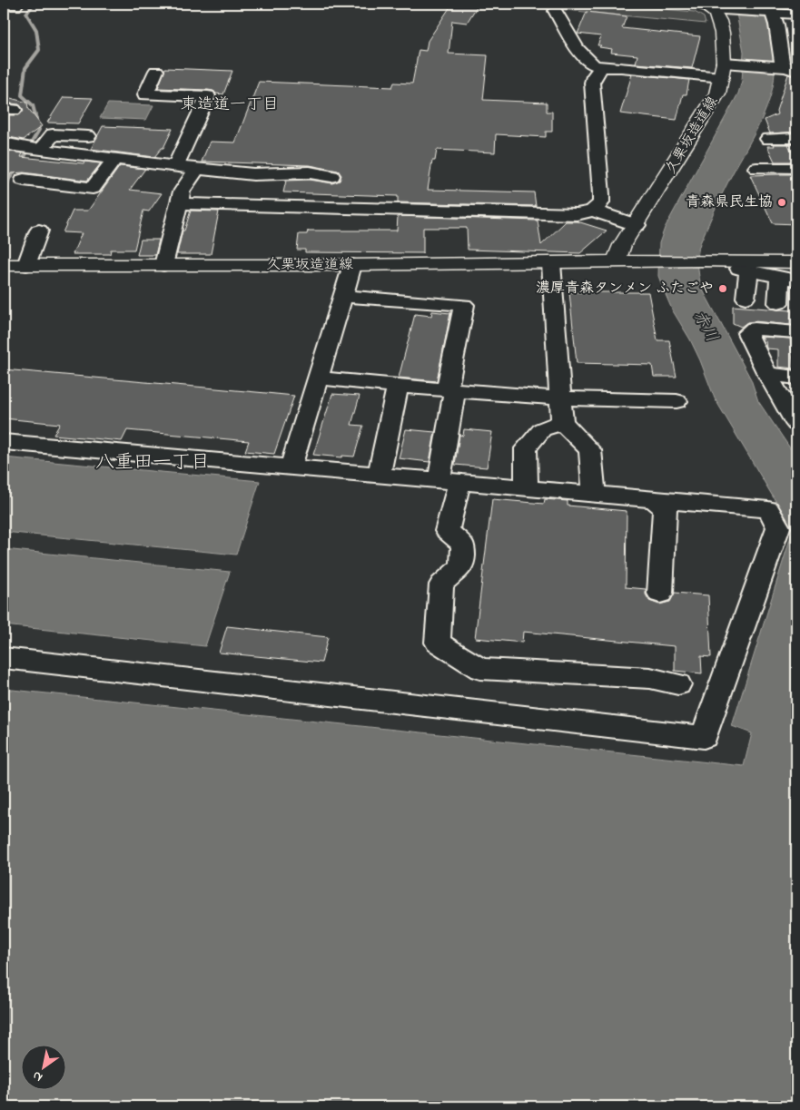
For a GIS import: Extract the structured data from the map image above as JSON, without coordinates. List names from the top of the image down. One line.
{"streets":{"main road":["久栗坂造道線"]},"districts":["東造道一丁目","八重田一丁目"],"water":["赤川"],"places":["青森県民生協","濃厚青森タンメン ふたごや"],"north":"bottom left"}
